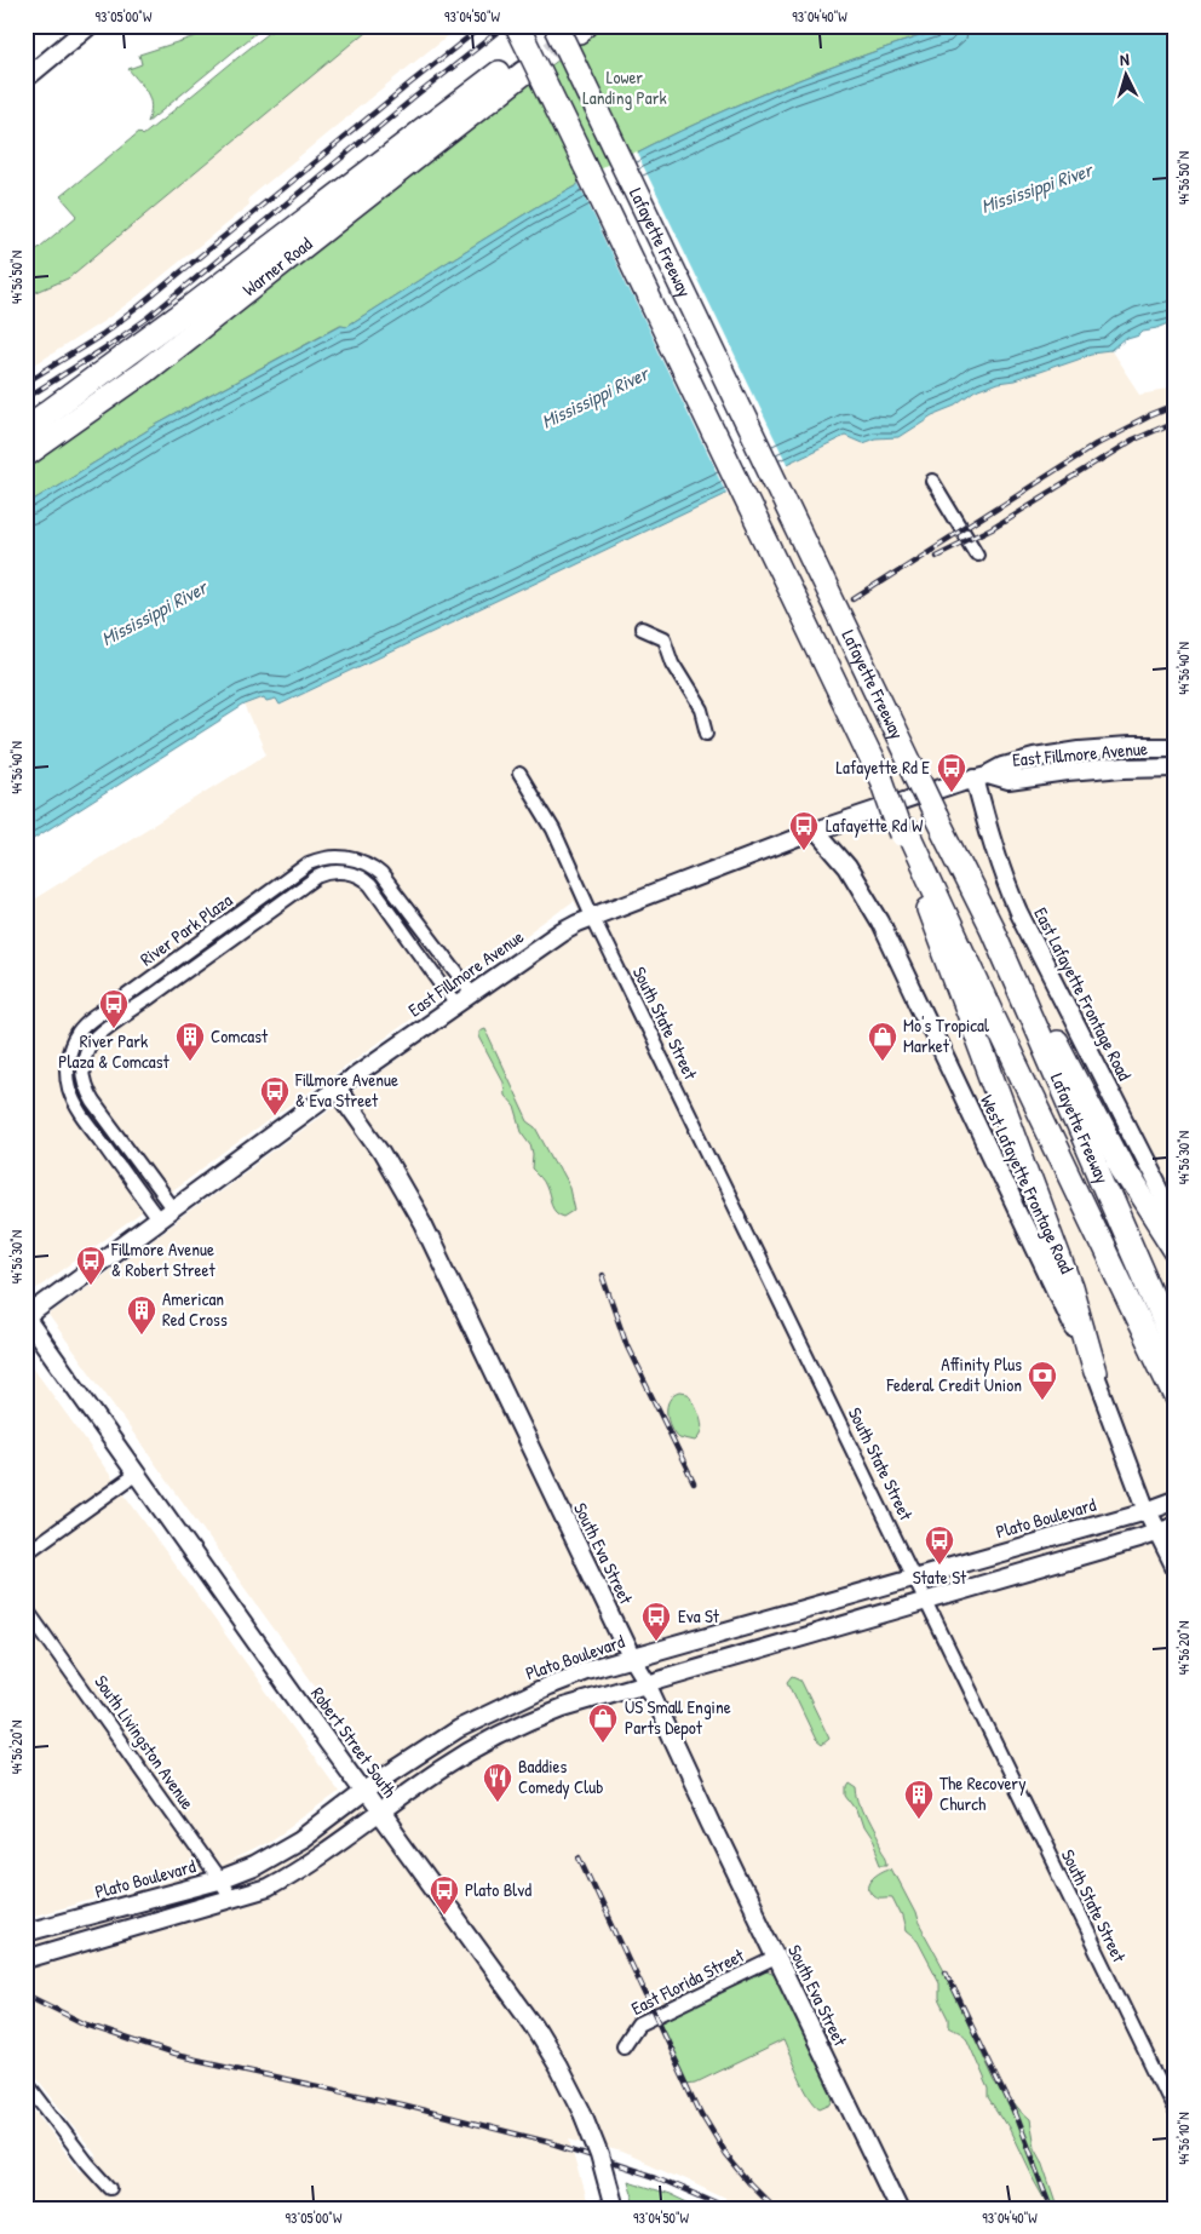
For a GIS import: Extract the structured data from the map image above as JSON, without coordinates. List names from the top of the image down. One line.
{"streets":{"highway":["Lafayette Freeway","Warner Road"],"main road":["East Fillmore Avenue","East Lafayette Frontage Road","West Lafayette Frontage Road","Plato Boulevard","South Eva Street","Robert Street South"],"street":["River Park Plaza","South State Street","South Livingston Avenue","East Florida Street"]},"crossings":[["East Fillmore Avenue","River Park Plaza"],["East Fillmore Avenue","East Lafayette Frontage Road"],["East Fillmore Avenue","South State Street"],["East Fillmore Avenue","West Lafayette Frontage Road"],["East Fillmore Avenue","South Eva Street"],["East Fillmore Avenue","Robert Street South"],["South State Street","Plato Boulevard"],["West Lafayette Frontage Road","Plato Boulevard"],["Plato Boulevard","South Eva Street"],["Plato Boulevard","South Livingston Avenue"],["Plato Boulevard","Robert Street South"],["South Eva Street","East Florida Street"]],"water":["Mississippi River"],"parks":["Lower Landing Park"],"places":{"bus stop":["Lafayette Rd E","Lafayette Rd W","River Park Plaza & Comcast","Fillmore Avenue & Eva Street","Fillmore Avenue & Robert Street","State St","Eva St","Plato Blvd"],"building":["Comcast","American Red Cross","The Recovery Church"],"shop":["Mo's Tropical Market","US Small Engine Parts Depot"],"bank":["Affinity Plus Federal Credit Union"],"restaurant":["Baddies Comedy Club"]},"north":"top","coordinates":["93°05'00\"W","93°04'50\"W","93°04'40\"W","44°56'50\"N","44°56'40\"N","44°56'30\"N","44°56'20\"N","44°56'10\"N"]}
